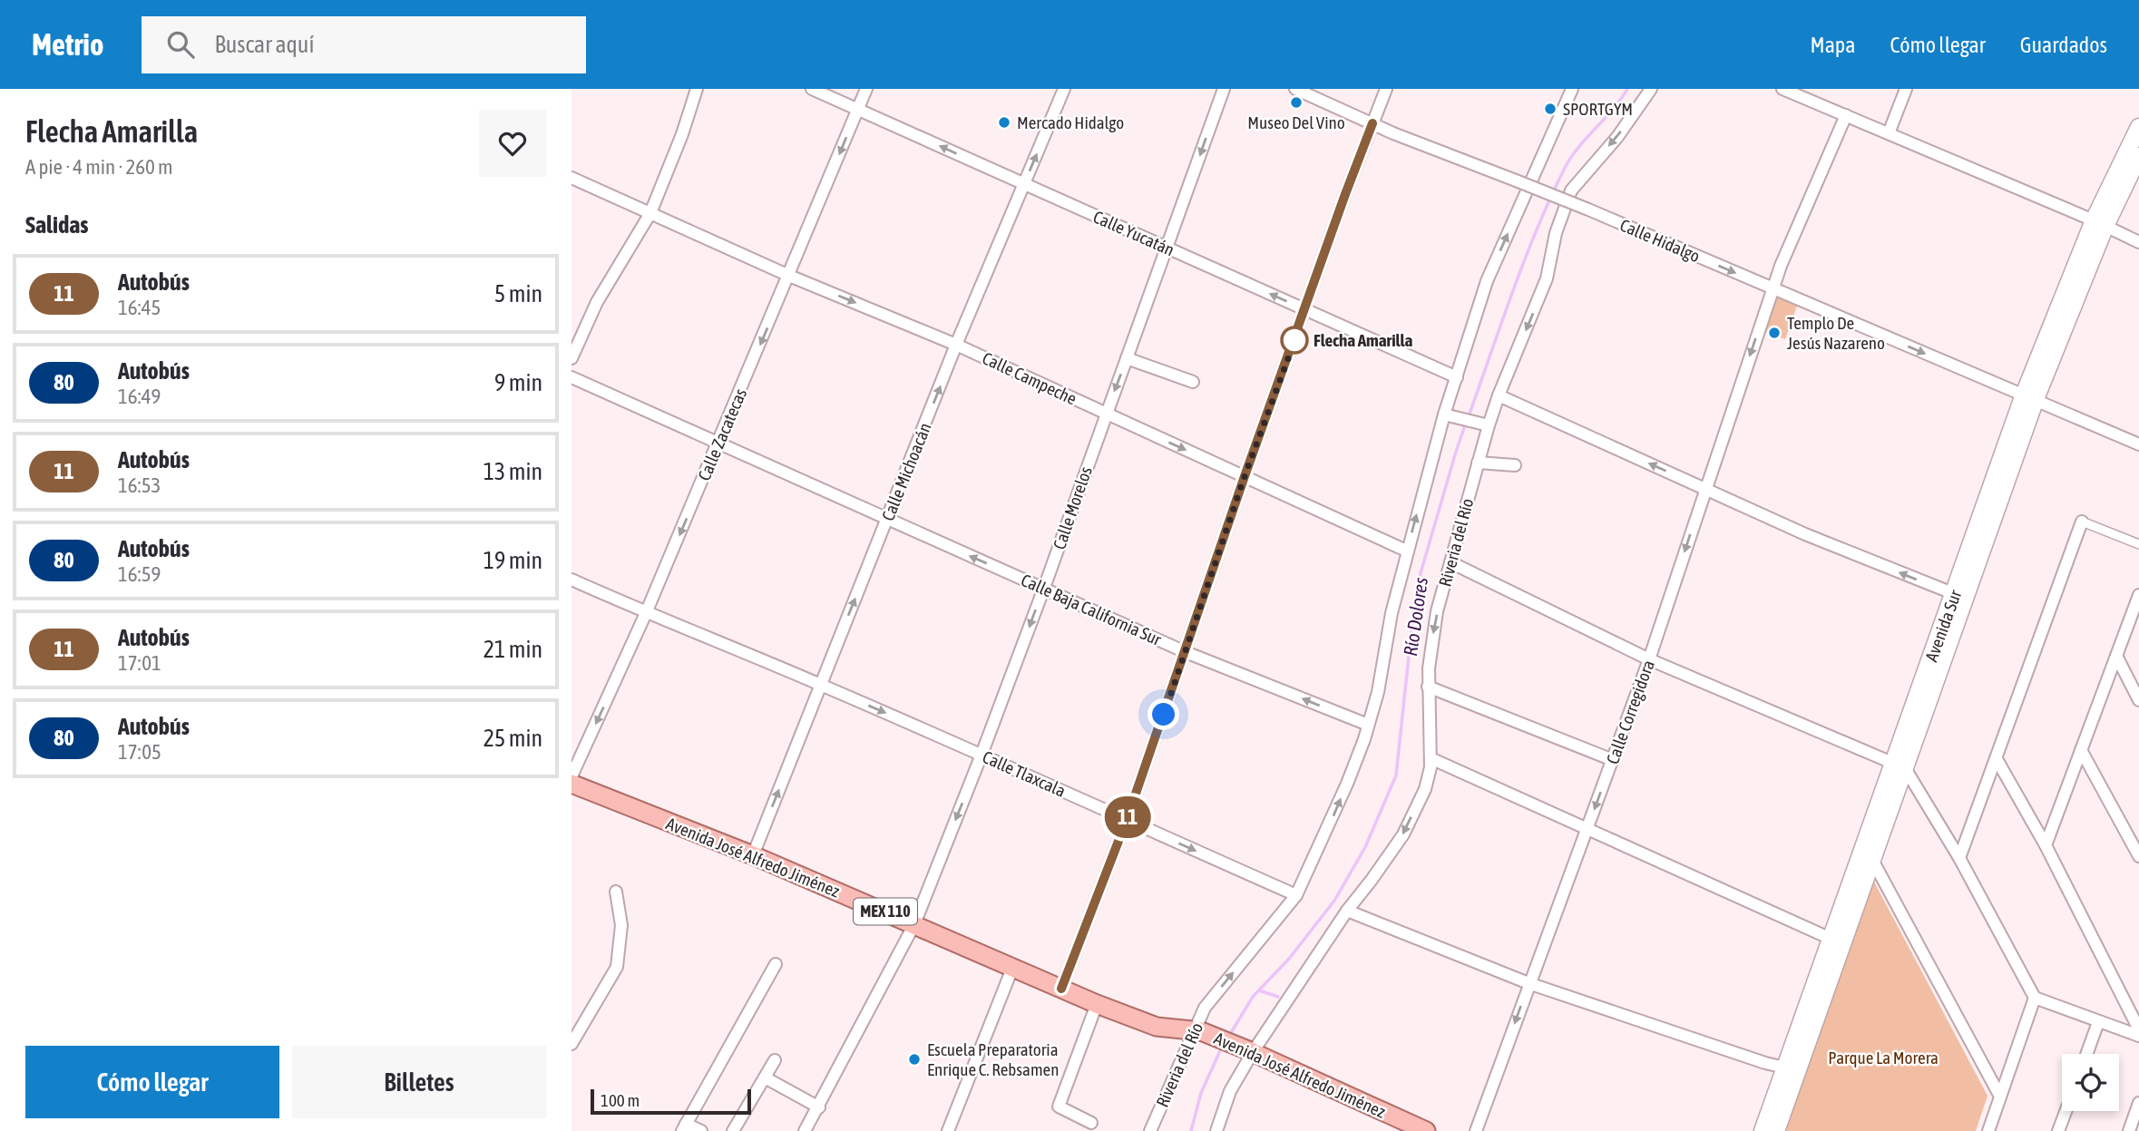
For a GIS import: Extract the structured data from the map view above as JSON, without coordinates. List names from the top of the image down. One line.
{"streets":{"main road":["Avenida Sur","Avenida José Alfredo Jiménez","MEX 110"],"street":["Calle Yucatán","Calle Hidalgo","Calle Campeche","Calle Zacatecas","Calle Michoacán","Calle Morelos","Riveria del Río","Calle Baja California Sur","Calle Corregidora","Calle Tlaxcala"]},"crossings":[["Calle Yucatán","Calle Zacatecas"],["Calle Yucatán","Calle Michoacán"],["Calle Yucatán","Calle Morelos"],["Calle Yucatán","Riveria del Río"],["Calle Hidalgo","Avenida Sur"],["Calle Hidalgo","Calle Corregidora"],["Calle Campeche","Calle Zacatecas"],["Calle Campeche","Calle Michoacán"],["Calle Campeche","Calle Morelos"],["Calle Campeche","Riveria del Río"],["Calle Zacatecas","Calle Baja California Sur"],["Calle Zacatecas","Calle Tlaxcala"],["Calle Michoacán","Calle Baja California Sur"],["Calle Michoacán","Calle Tlaxcala"],["Calle Michoacán","Avenida José Alfredo Jiménez"],["Calle Morelos","Calle Baja California Sur"],["Calle Morelos","Calle Tlaxcala"],["Calle Morelos","Avenida José Alfredo Jiménez"],["Riveria del Río","Calle Baja California Sur"],["Riveria del Río","Calle Tlaxcala"],["Riveria del Río","Avenida José Alfredo Jiménez"]],"one_way":["Calle Yucatán","Calle Hidalgo","Calle Campeche","Calle Zacatecas","Calle Michoacán","Calle Morelos","Calle Baja California Sur","Calle Corregidora","Calle Tlaxcala"],"water":["Río Dolores"],"parks":["Parque La Morera"],"places":["Museo Del Vino","SPORTGYM","Mercado Hidalgo","Templo De Jesús Nazareno","Flecha Amarilla","Escuela Preparatoria Enrique C. Rebsamen"],"lines":["bus line 11"],"scale_bar":"100 m","page":{"header":"Metrio","search":"Buscar aquí","nav":["Mapa","Cómo llegar","Guardados"],"heading":[["Flecha Amarilla","A pie · 4 min · 260 m"],"Salidas"],"on_map":"11","list":[{"mark":"11","name":"Autobús","note":"16:45","value":"5 min"},{"mark":"80","name":"Autobús","note":"16:49","value":"9 min"},{"mark":"11","name":"Autobús","note":"16:53","value":"13 min"},{"mark":"80","name":"Autobús","note":"16:59","value":"19 min"},{"mark":"11","name":"Autobús","note":"17:01","value":"21 min"},{"mark":"80","name":"Autobús","note":"17:05","value":"25 min"}],"buttons":["Cómo llegar","Billetes"],"scale":"100 m"}}
